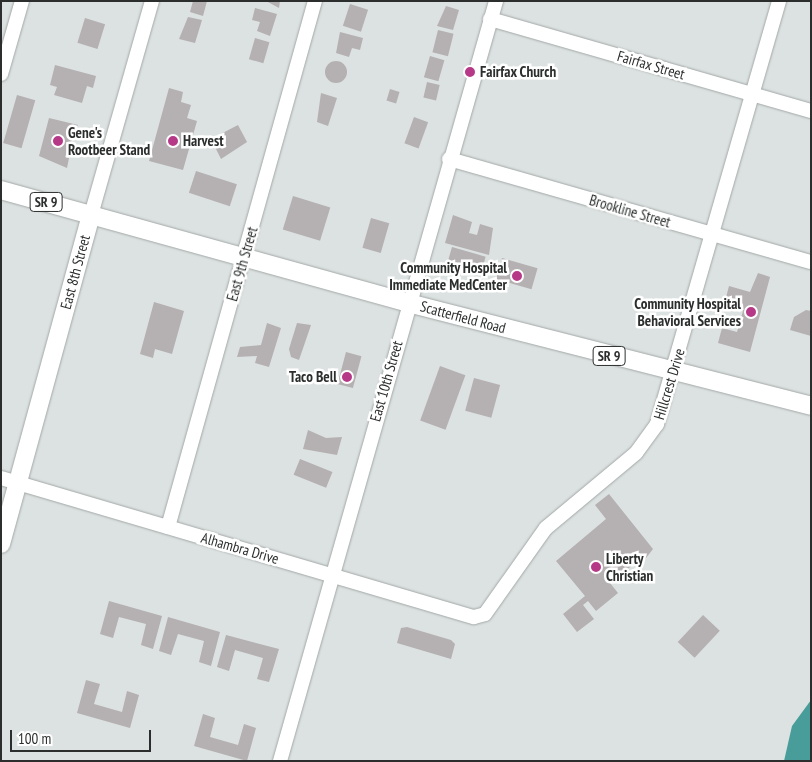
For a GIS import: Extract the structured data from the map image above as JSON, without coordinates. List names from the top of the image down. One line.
{"streets":{"main road":["SR 9","East 8th Street","Scatterfield Road"],"street":["Fairfax Street","Brookline Street","East 9th Street","East 10th Street","Hillcrest Drive","Alhambra Drive"]},"crossings":[["Fairfax Street","East 10th Street"],["Fairfax Street","Hillcrest Drive"],["Brookline Street","East 10th Street"],["Brookline Street","Hillcrest Drive"],["East 9th Street","Scatterfield Road"],["East 9th Street","Alhambra Drive"],["East 8th Street","Scatterfield Road"],["East 8th Street","Alhambra Drive"],["Scatterfield Road","East 10th Street"],["Scatterfield Road","Hillcrest Drive"],["East 10th Street","Alhambra Drive"],["Hillcrest Drive","Alhambra Drive"]],"places":["Fairfax Church","Gene's Rootbeer Stand","Harvest","Community Hospital Immediate MedCenter","Community Hospital Behavioral Services","Taco Bell","Liberty Christian"],"scale_bar":"100 m"}
